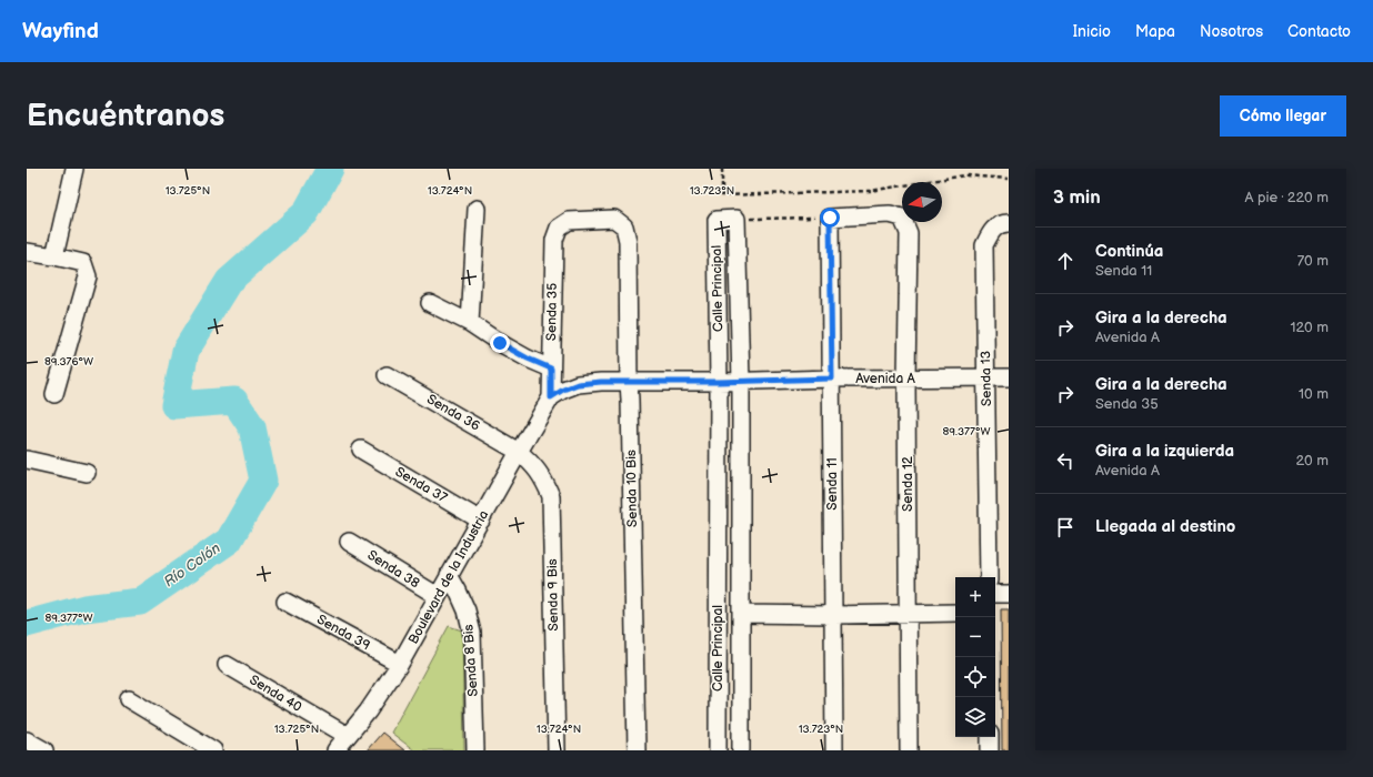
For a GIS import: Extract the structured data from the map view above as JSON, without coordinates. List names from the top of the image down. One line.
{"streets":{"street":["Calle Principal","Senda 35","Avenida A","Senda 13","Senda 36","Senda 11","Senda 12","Senda 37","Senda 10 Bis","Senda 38","Boulevard de la Industria","Senda 9 Bis","Senda 39","Senda 8 Bis","Senda 40"]},"crossings":[["Calle Principal","Avenida A"],["Senda 35","Avenida A"],["Senda 35","Senda 10 Bis"],["Senda 35","Boulevard de la Industria"],["Avenida A","Senda 13"],["Avenida A","Senda 11"],["Avenida A","Senda 12"],["Avenida A","Senda 10 Bis"],["Avenida A","Boulevard de la Industria"],["Senda 36","Boulevard de la Industria"],["Senda 36","Senda 9 Bis"],["Senda 11","Senda 12"],["Senda 37","Boulevard de la Industria"],["Senda 38","Boulevard de la Industria"],["Boulevard de la Industria","Senda 9 Bis"],["Boulevard de la Industria","Senda 39"],["Boulevard de la Industria","Senda 8 Bis"],["Boulevard de la Industria","Senda 40"]],"water":["Río Colón"],"north":"left","page":{"header":"Wayfind","nav":["Inicio","Mapa","Nosotros","Contacto"],"buttons":"Cómo llegar","title":"Encuéntranos","heading":["3 min","A pie · 220 m"],"list":[["Continúa","Senda 11","70 m"],["Gira a la derecha","Avenida A","120 m"],["Gira a la derecha","Senda 35","10 m"],["Gira a la izquierda","Avenida A","20 m"],"Llegada al destino"],"map_buttons":["+","−"]},"coordinates":["13.725°N","13.724°N","13.723°N","89.376°W","89.377°W"]}
